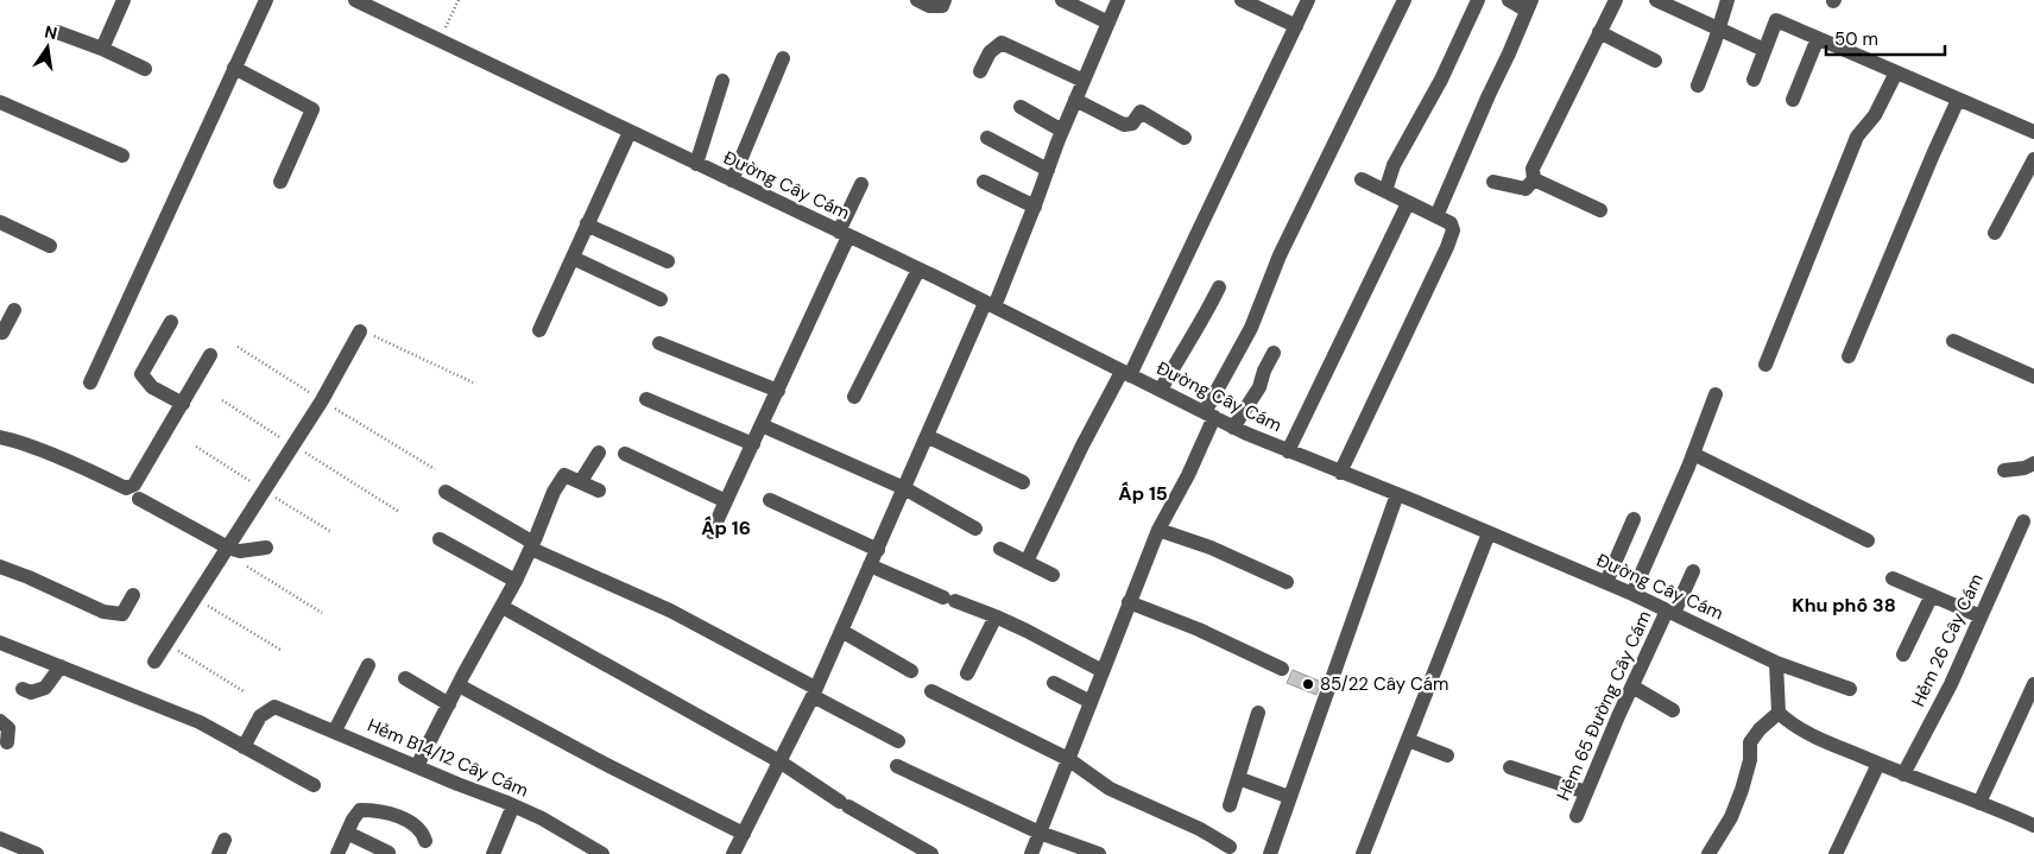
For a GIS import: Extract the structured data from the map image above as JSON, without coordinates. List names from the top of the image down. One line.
{"streets":{"street":["Đường Cây Cám","Hẻm 26 Cây Cám","Hẻm 65 Đường Cây Cám","Hẻm B14/12 Cây Cám"]},"crossings":[["Đường Cây Cám","Hẻm 65 Đường Cây Cám"]],"districts":["Ấp 15","Ấp 16","Khu phố 38"],"places":["85/22 Cây Cám"],"scale_bar":"50 m","north":"top"}
